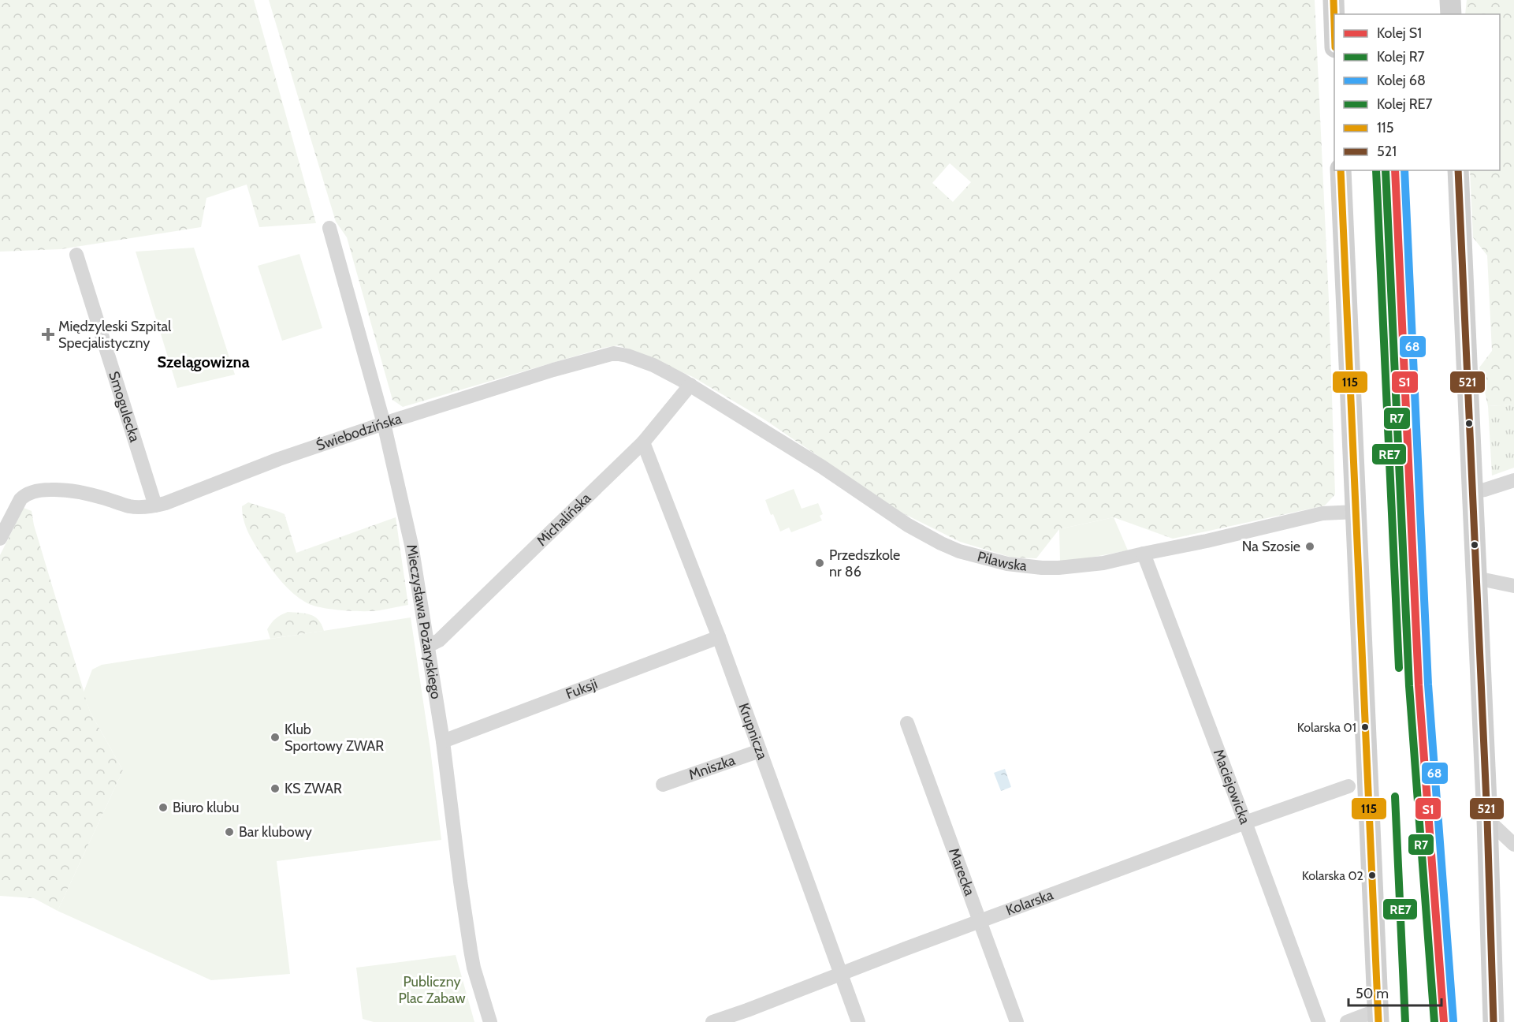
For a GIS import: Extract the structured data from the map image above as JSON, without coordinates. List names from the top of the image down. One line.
{"streets":{"street":["Smogulecka","Świebodzińska","Michalińska","Pilawska","Mieczysława Pożaryskiego","Fuksji","Krupnicza","Mniszka","Maciejowicka","Marecka","Kolarska"]},"crossings":[["Smogulecka","Świebodzińska"],["Świebodzińska","Michalińska"],["Świebodzińska","Pilawska"],["Świebodzińska","Mieczysława Pożaryskiego"],["Michalińska","Pilawska"],["Michalińska","Mieczysława Pożaryskiego"],["Michalińska","Krupnicza"],["Pilawska","Maciejowicka"],["Mieczysława Pożaryskiego","Fuksji"],["Fuksji","Krupnicza"],["Krupnicza","Mniszka"],["Krupnicza","Kolarska"],["Maciejowicka","Kolarska"],["Marecka","Kolarska"]],"districts":["Szelągowizna"],"parks":["Publiczny Plac Zabaw"],"places":{"health":["Międzyleski Szpital Specjalistyczny"],"other":["Na Szosie","Przedszkole nr 86","Kolarska 01","Klub Sportowy ZWAR","KS ZWAR","Biuro klubu","Bar klubowy","Kolarska 02"]},"lines":["transit line 115","rail line S1","rail line R7","rail line 68","rail line RE7","transit line 521"],"legend":["Kolej S1","Kolej R7","Kolej 68","Kolej RE7","115","521"],"scale_bar":"50 m"}
